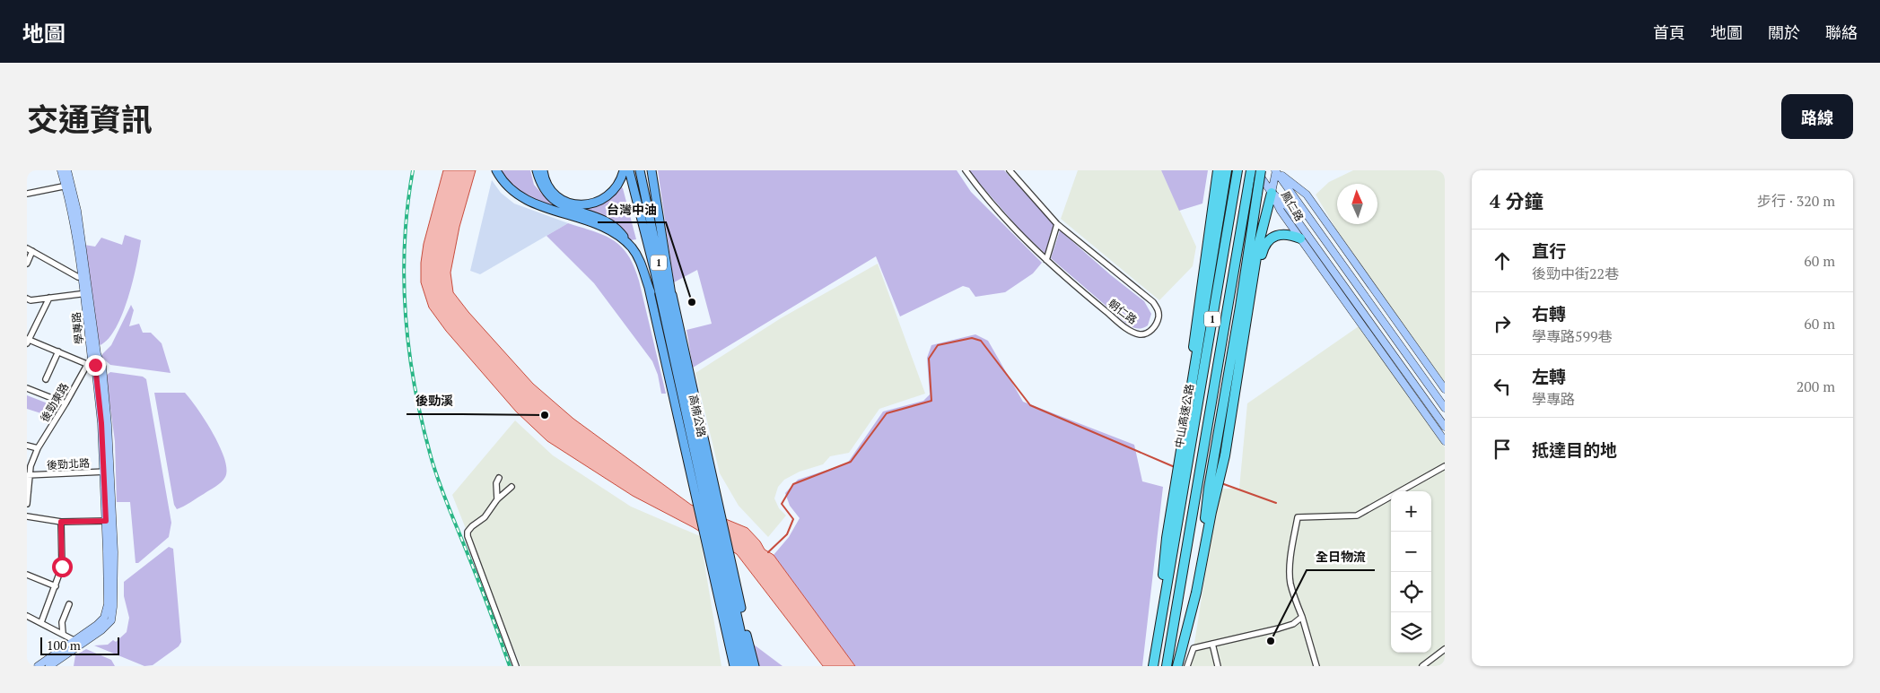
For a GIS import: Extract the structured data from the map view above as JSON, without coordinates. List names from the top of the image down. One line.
{"streets":{"highway":["1","中山高速公路"],"main road":["鳳仁路","學專路","高楠公路"],"street":["朝仁路","後勁東路","後勁北路"]},"crossings":[["學專路","後勁北路"],["後勁東路","後勁北路"]],"places":["台灣中油","後勁溪","全日物流"],"scale_bar":"100 m","north":"top","page":{"header":"地圖","nav":["首頁","地圖","關於","聯絡"],"title":"交通資訊","buttons":"路線","heading":["4 分鐘","步行 · 320 m"],"list":[["直行","後勁中街22巷","60 m"],["右轉","學專路599巷","60 m"],["左轉","學專路","200 m"],"抵達目的地"],"map_buttons":["+","−"],"scale":"100 m"}}
